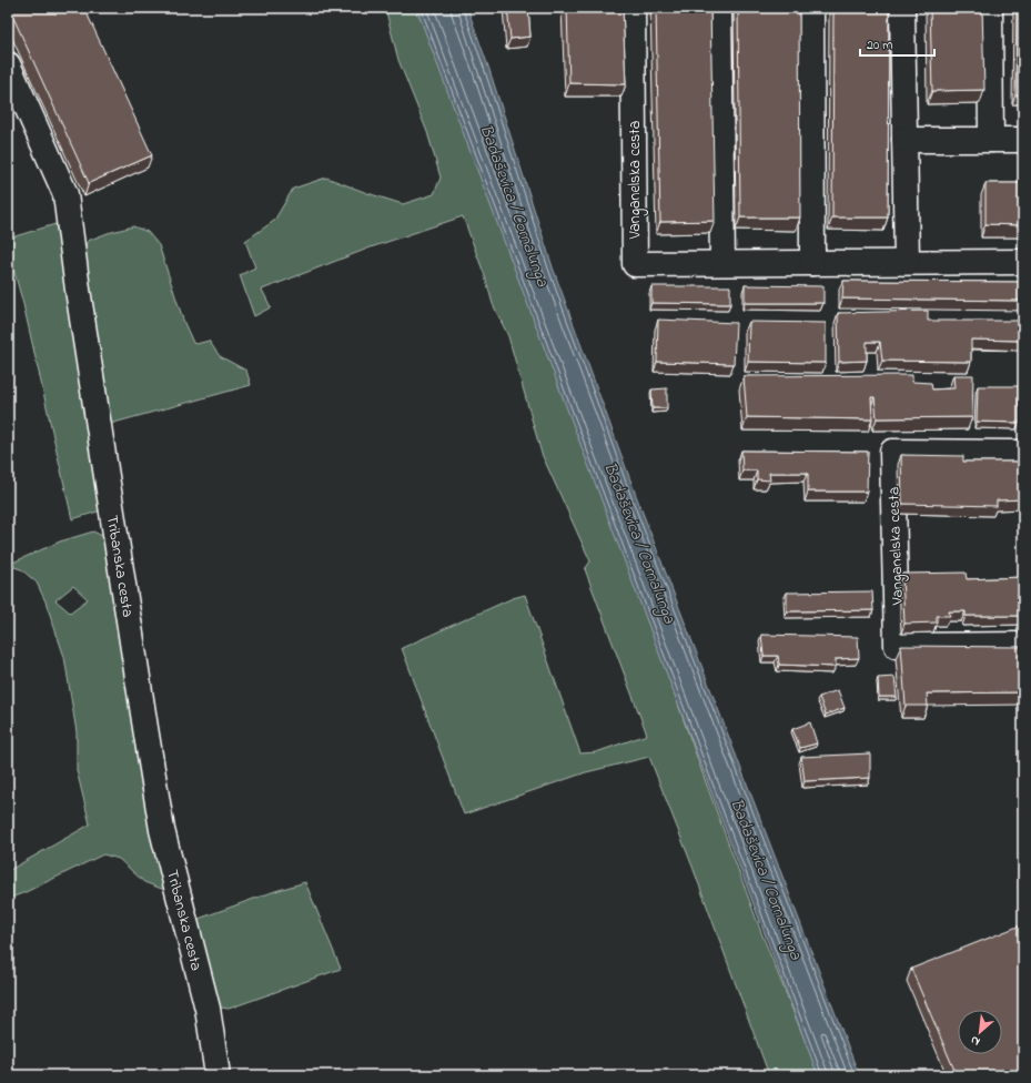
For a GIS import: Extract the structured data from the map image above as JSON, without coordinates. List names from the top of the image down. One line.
{"streets":{"street":["Vanganelska cesta","Tribanska cesta"]},"water":["Badaševica / Cornalunga"],"scale_bar":"20 m","north":"bottom left"}
